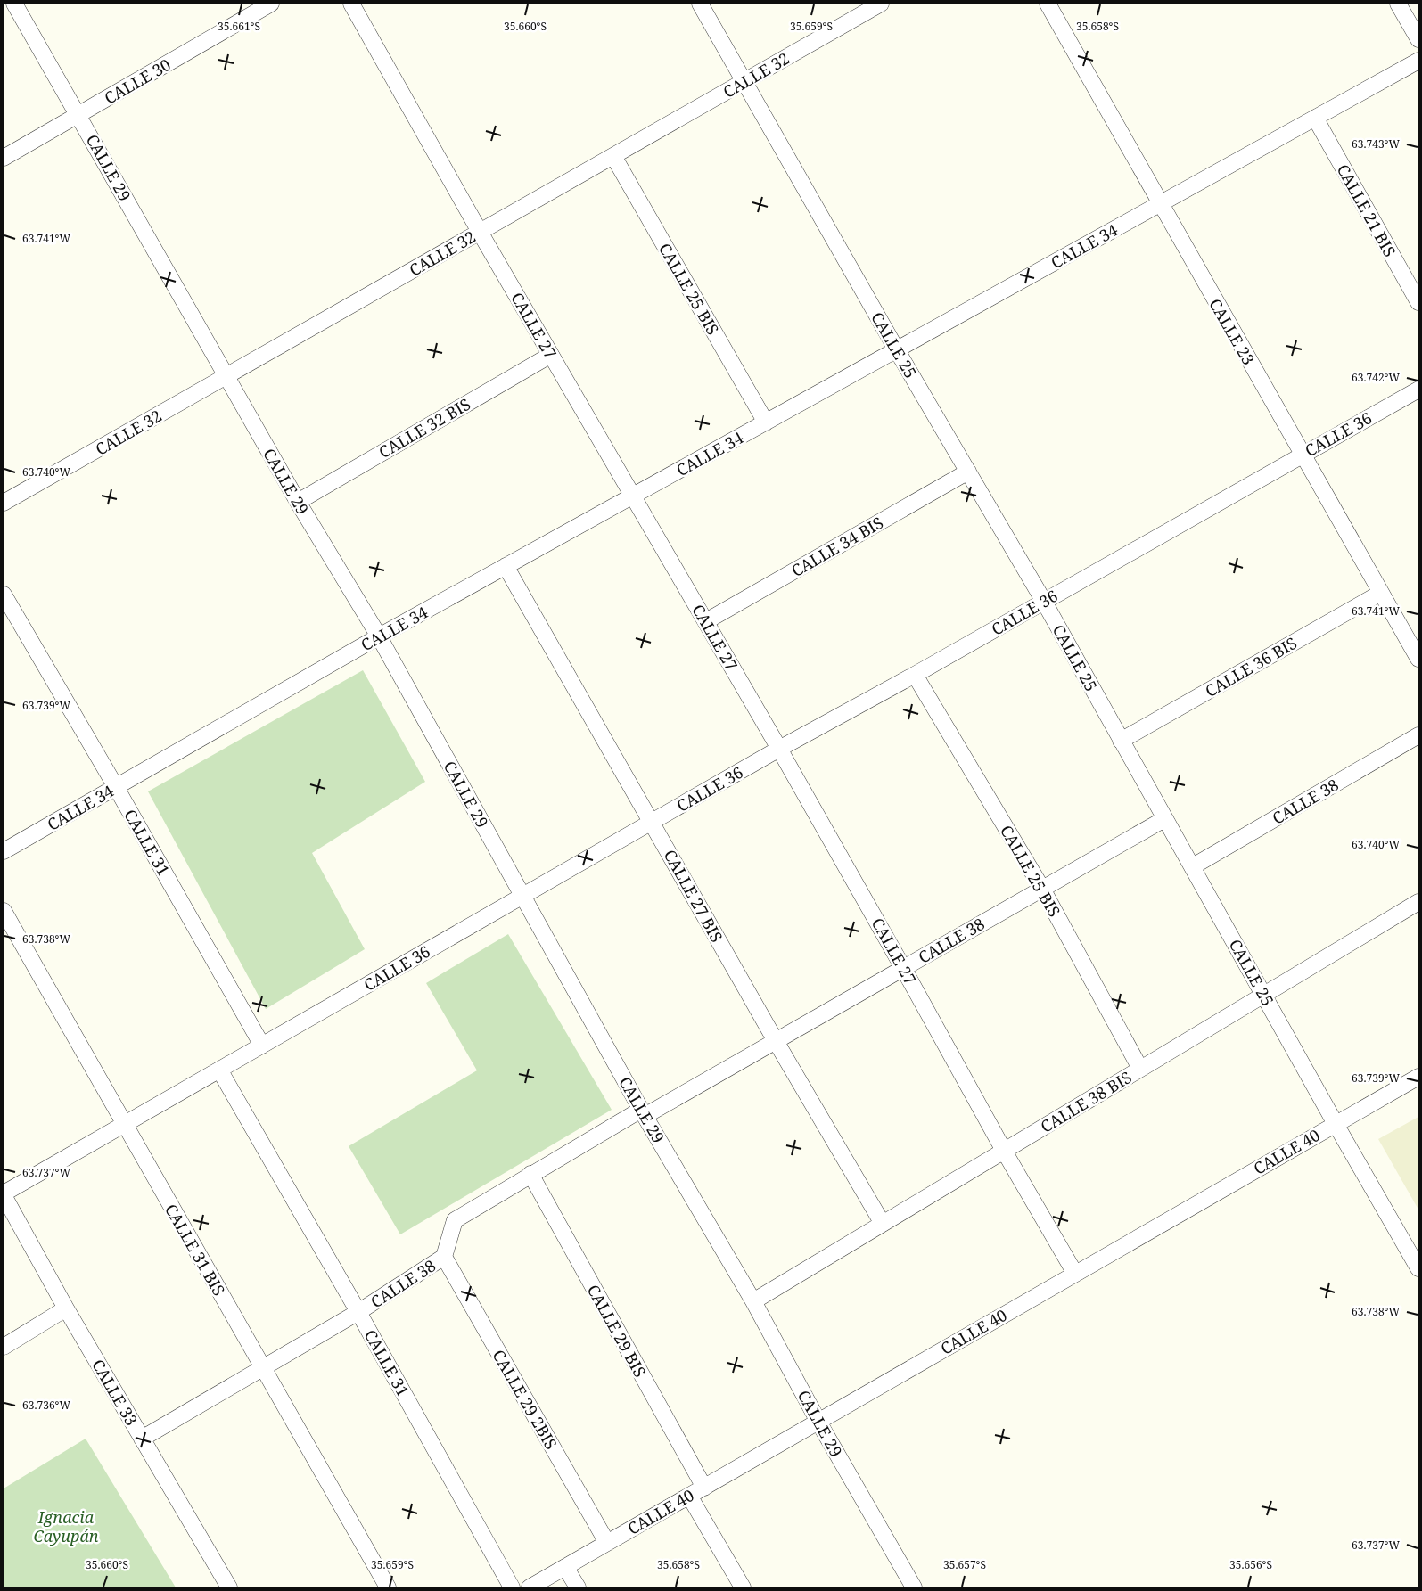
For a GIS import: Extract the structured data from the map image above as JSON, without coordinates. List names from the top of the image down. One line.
{"streets":{"street":["CALLE 32","CALLE 30","CALLE 29","CALLE 21 BIS","CALLE 34","CALLE 25 BIS","CALLE 27","CALLE 23","CALLE 25","CALLE 32 BIS","CALLE 36","CALLE 34 BIS","CALLE 36 BIS","CALLE 38","CALLE 31","CALLE 27 BIS","CALLE 38 BIS","CALLE 40","CALLE 31 BIS","CALLE 29 BIS","CALLE 33","CALLE 29 2BIS"]},"crossings":[["CALLE 32","CALLE 29"],["CALLE 32","CALLE 25 BIS"],["CALLE 32","CALLE 27"],["CALLE 32","CALLE 25"],["CALLE 30","CALLE 29"],["CALLE 29","CALLE 34"],["CALLE 29","CALLE 32 BIS"],["CALLE 29","CALLE 36"],["CALLE 29","CALLE 38"],["CALLE 29","CALLE 38 BIS"],["CALLE 29","CALLE 40"],["CALLE 21 BIS","CALLE 34"],["CALLE 34","CALLE 25 BIS"],["CALLE 34","CALLE 27"],["CALLE 34","CALLE 23"],["CALLE 34","CALLE 25"],["CALLE 34","CALLE 31"],["CALLE 34","CALLE 27 BIS"],["CALLE 25 BIS","CALLE 36"],["CALLE 25 BIS","CALLE 38"],["CALLE 25 BIS","CALLE 38 BIS"],["CALLE 27","CALLE 32 BIS"],["CALLE 27","CALLE 36"],["CALLE 27","CALLE 34 BIS"],["CALLE 27","CALLE 38"],["CALLE 27","CALLE 38 BIS"],["CALLE 27","CALLE 40"],["CALLE 23","CALLE 36"],["CALLE 23","CALLE 36 BIS"],["CALLE 25","CALLE 36"],["CALLE 25","CALLE 34 BIS"],["CALLE 25","CALLE 36 BIS"],["CALLE 25","CALLE 38"],["CALLE 25","CALLE 38 BIS"],["CALLE 25","CALLE 40"],["CALLE 36","CALLE 31"],["CALLE 36","CALLE 27 BIS"],["CALLE 36","CALLE 31 BIS"],["CALLE 36","CALLE 33"],["CALLE 38","CALLE 31"],["CALLE 38","CALLE 27 BIS"],["CALLE 38","CALLE 31 BIS"],["CALLE 38","CALLE 29 BIS"],["CALLE 38","CALLE 33"],["CALLE 38","CALLE 29 2BIS"],["CALLE 27 BIS","CALLE 38 BIS"],["CALLE 40","CALLE 29 BIS"],["CALLE 40","CALLE 29 2BIS"]],"parks":["Ignacia Cayupán"],"coordinates":["35.661°S","35.660°S","35.659°S","35.658°S","63.743°W","63.741°W","63.742°W","63.740°W","63.739°W","63.738°W","63.737°W","63.736°W","35.657°S","35.656°S"]}
